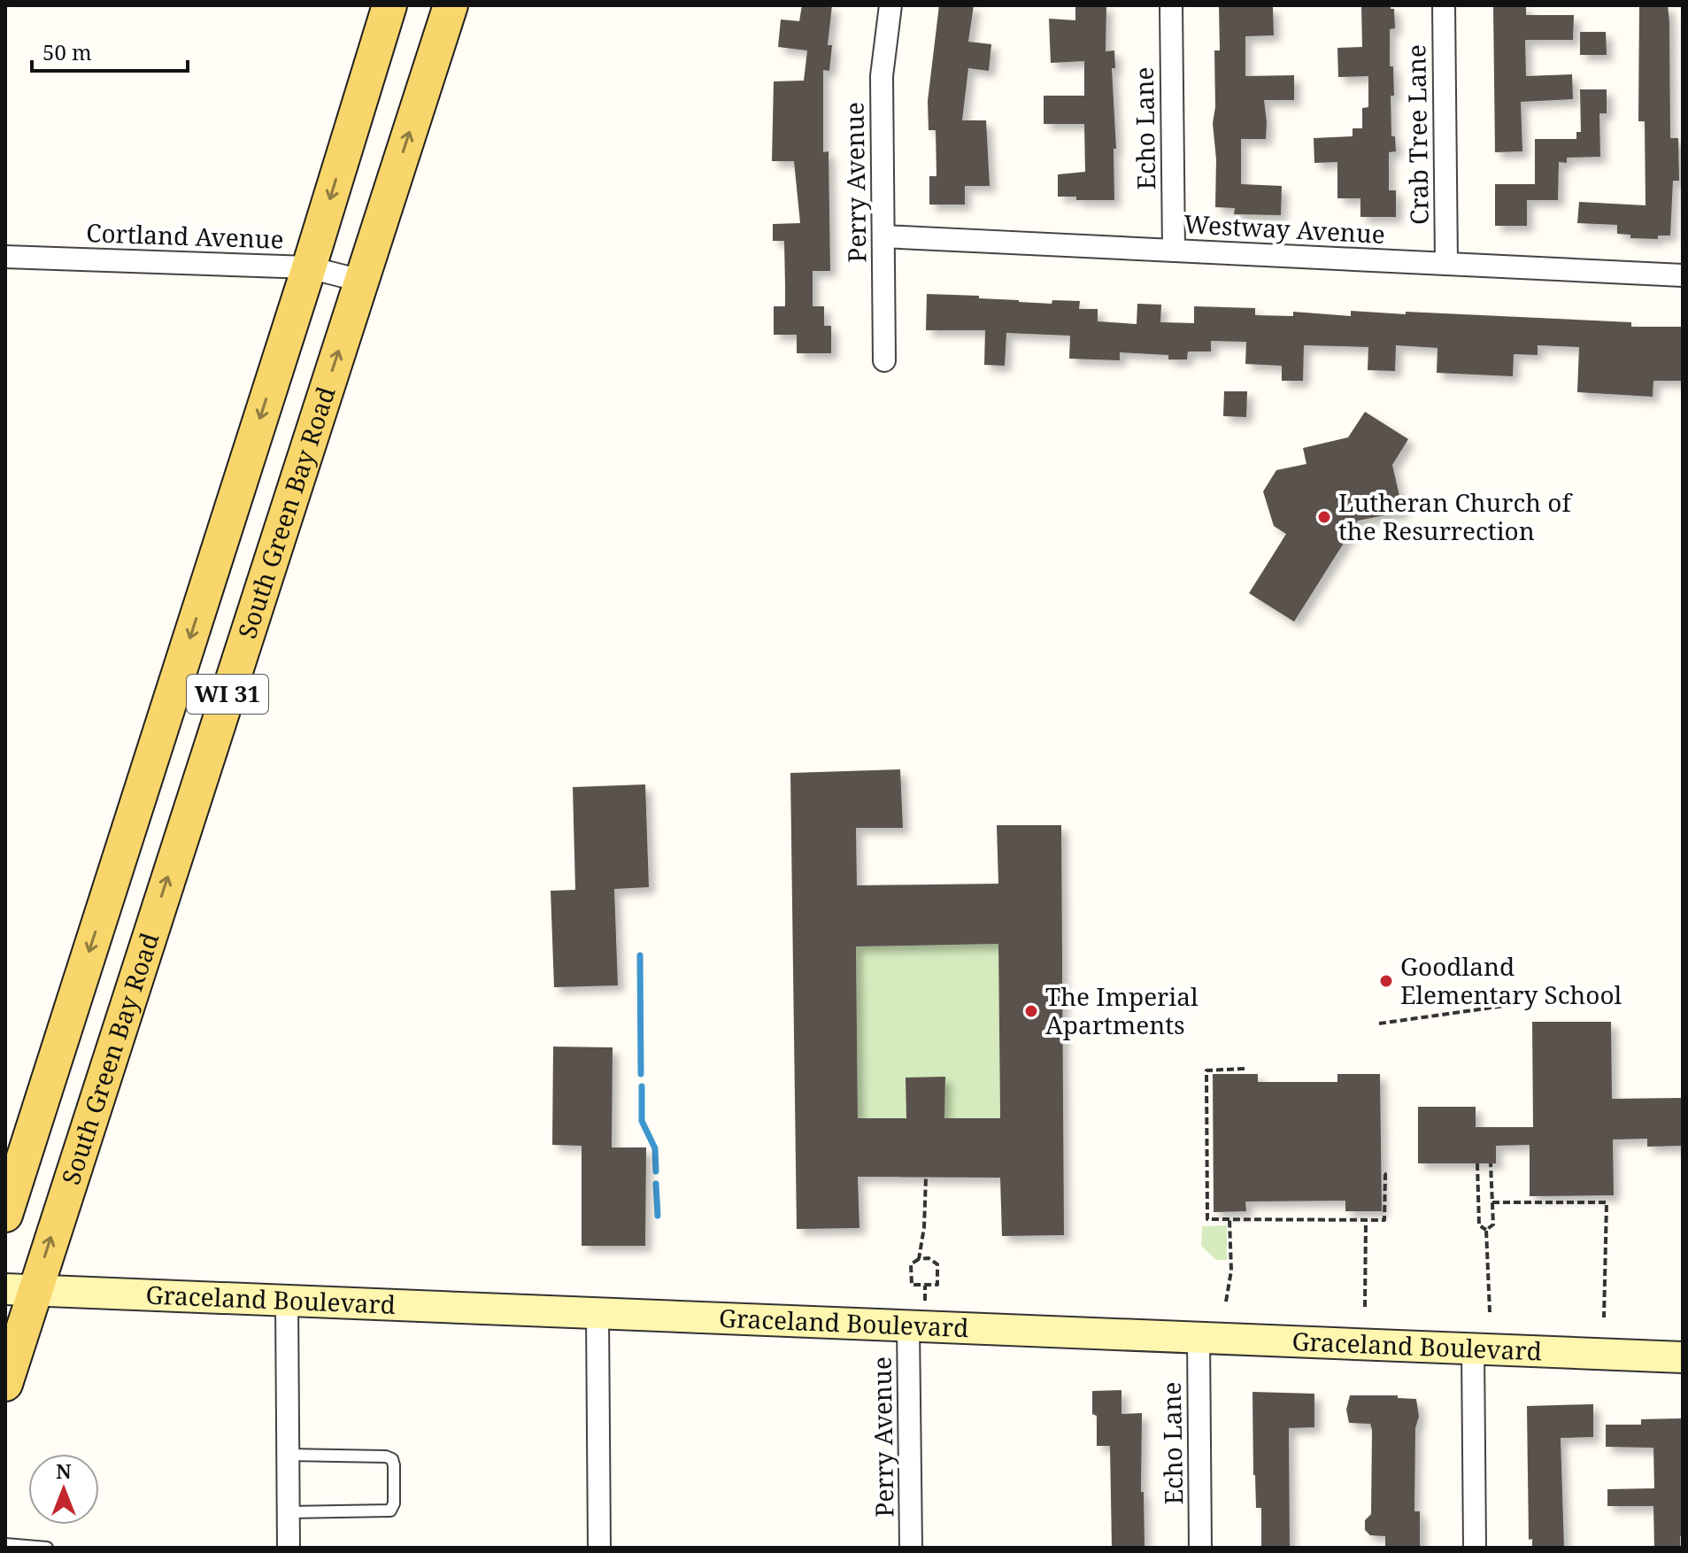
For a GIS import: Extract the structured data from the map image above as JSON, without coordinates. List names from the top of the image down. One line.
{"streets":{"main road":["South Green Bay Road","WI 31"],"street":["Echo Lane","Crab Tree Lane","Perry Avenue","Westway Avenue","Cortland Avenue","Graceland Boulevard"]},"crossings":[["Echo Lane","Westway Avenue"],["Echo Lane","Graceland Boulevard"],["Crab Tree Lane","Westway Avenue"],["Perry Avenue","Westway Avenue"],["Perry Avenue","Graceland Boulevard"],["Cortland Avenue","South Green Bay Road"],["South Green Bay Road","Graceland Boulevard"]],"places":["Lutheran Church of the Resurrection","Goodland Elementary School","The Imperial Apartments"],"scale_bar":"50 m","north":"top"}
